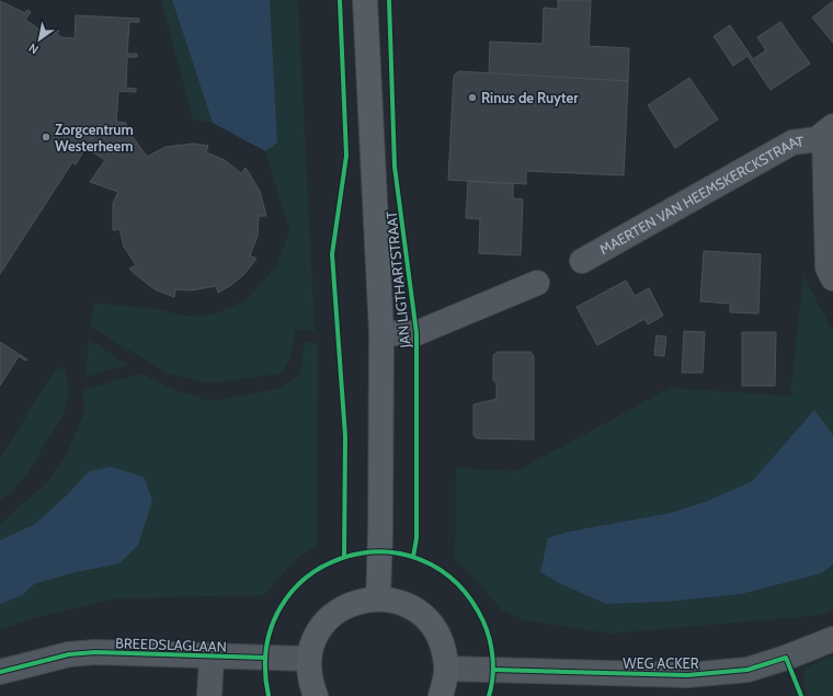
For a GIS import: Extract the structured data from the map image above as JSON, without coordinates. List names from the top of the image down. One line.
{"streets":{"main road":["JAN LIGTHARTSTRAAT"],"street":["MAERTEN VAN HEEMSKERCKSTRAAT","BREEDSLAGLAAN","WEG ACKER"]},"places":["Rinus de Ruyter","Zorgcentrum Westerheem"],"north":"bottom left"}
